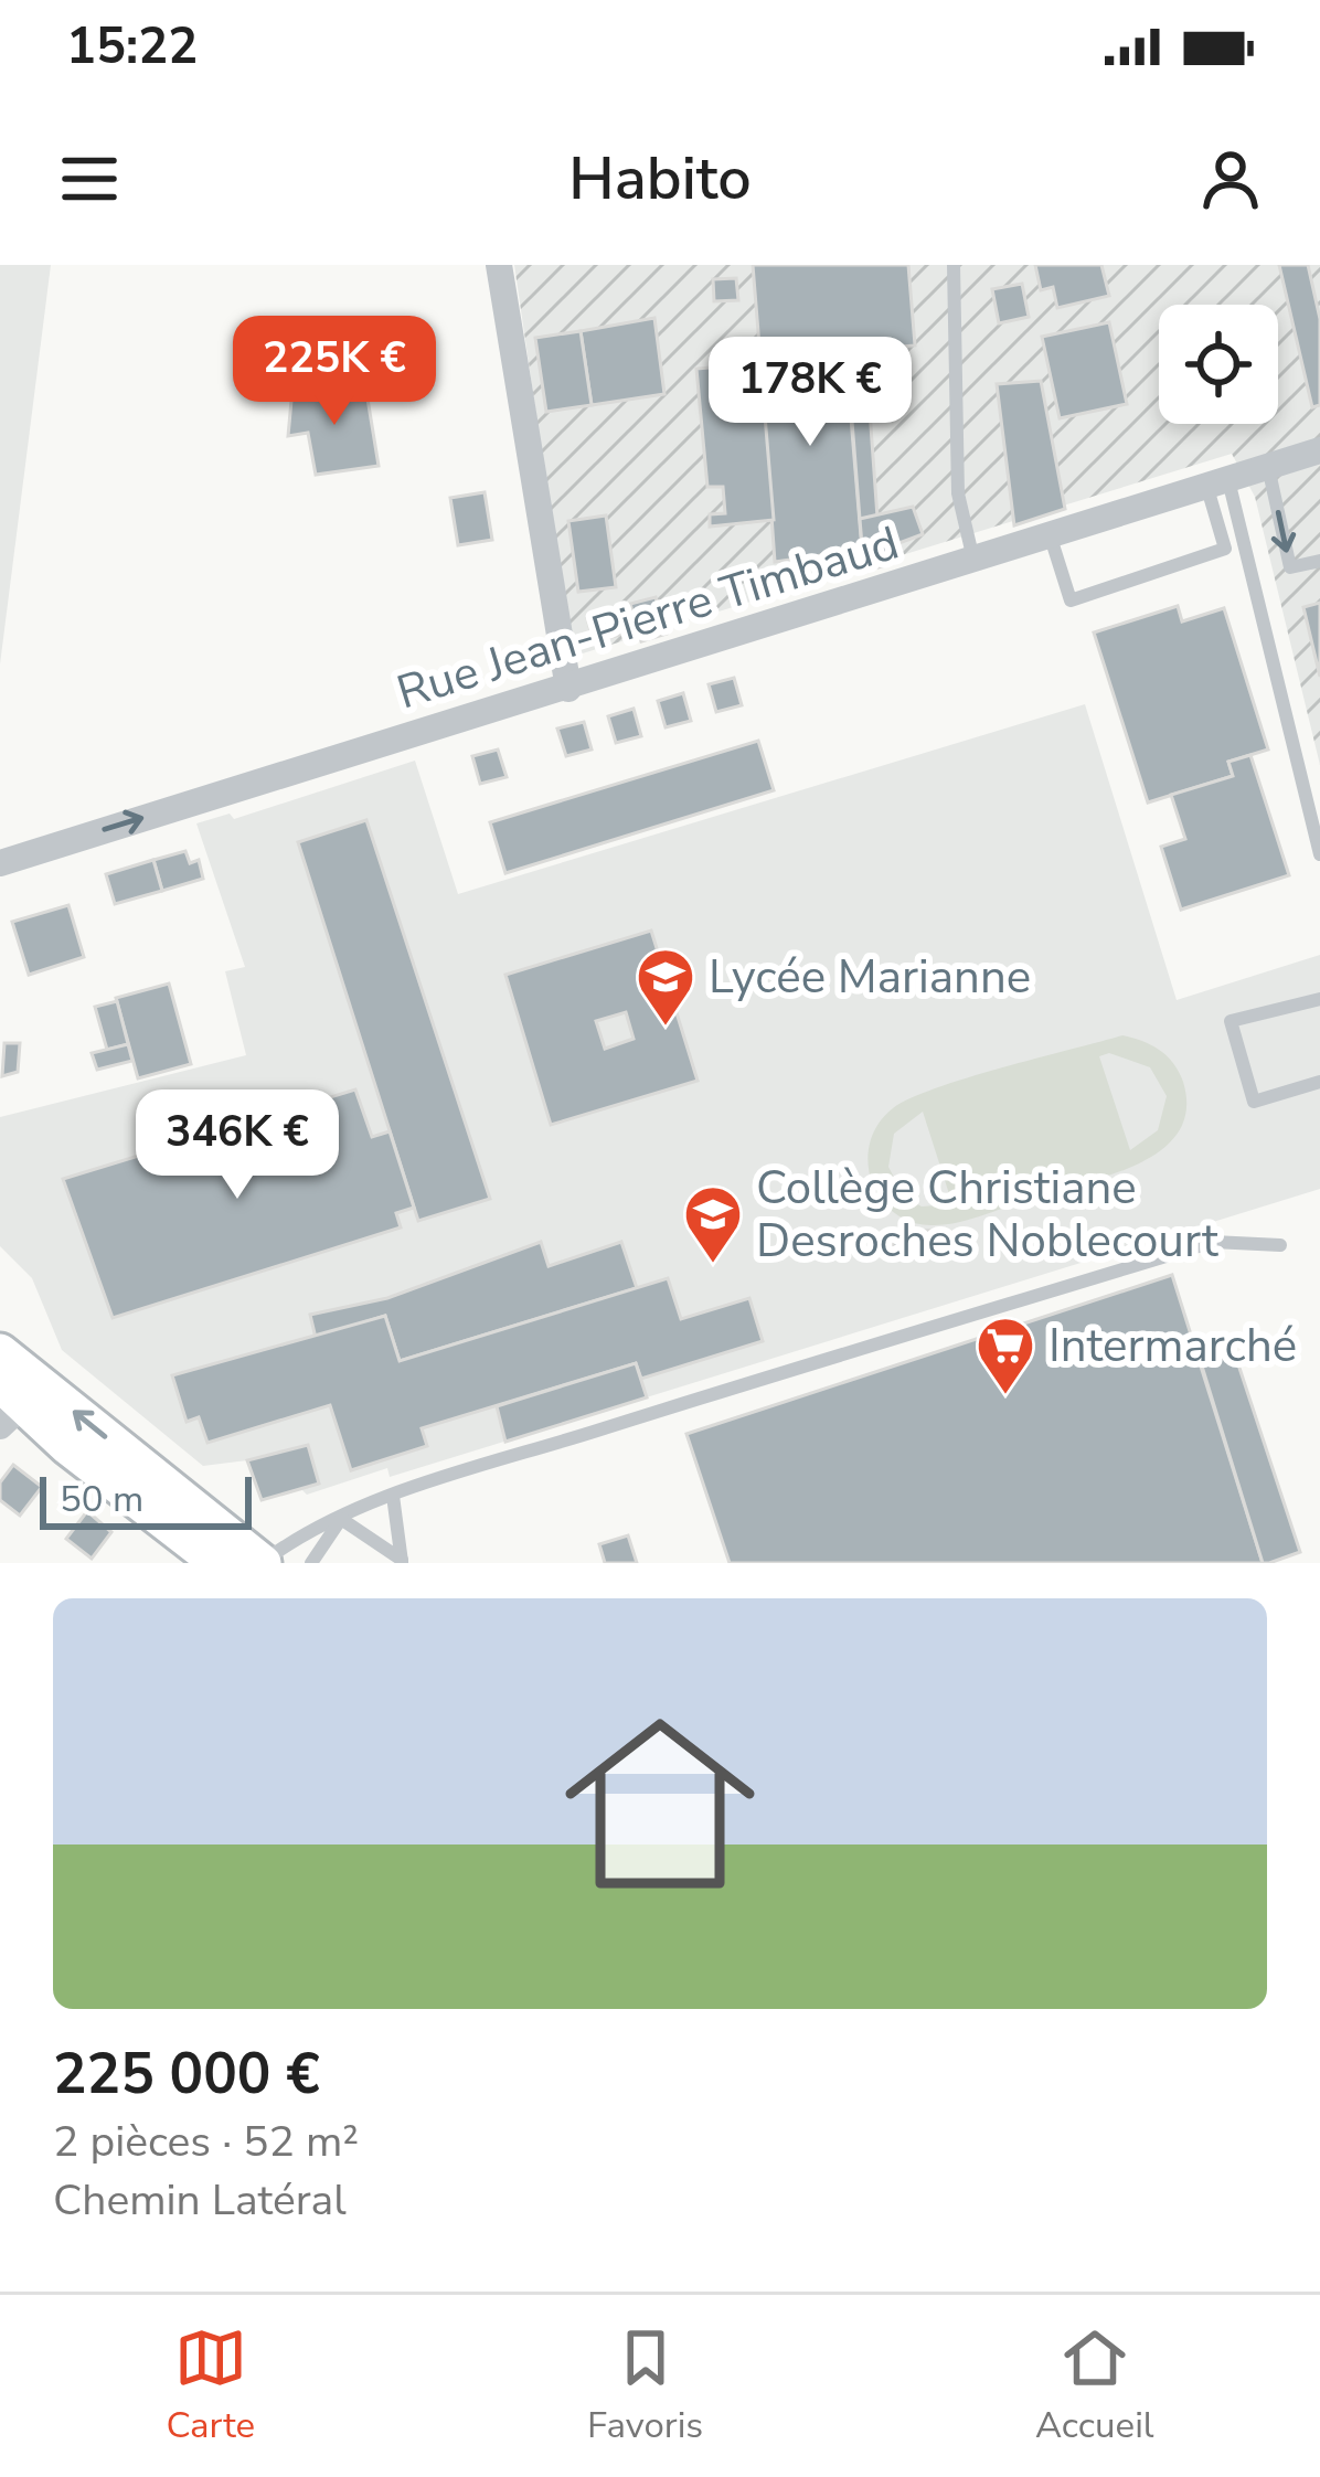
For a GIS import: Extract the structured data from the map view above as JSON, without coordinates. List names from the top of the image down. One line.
{"streets":{"street":["Rue Jean-Pierre Timbaud"]},"one_way":["Rue Jean-Pierre Timbaud"],"places":{"school or university":["Lycée Marianne","Collège Christiane Desroches Noblecourt"],"supermarket":["Intermarché"]},"scale_bar":"50 m","page":{"status":"15:22","header":"Habito","price":["225K €","178K €","346K €"],"scale":"50 m","list":[{"name":"225 000 €","note":"2 pièces · 52 m² · Chemin Latéral"}],"tabs":["Carte","Favoris","Accueil"]}}
